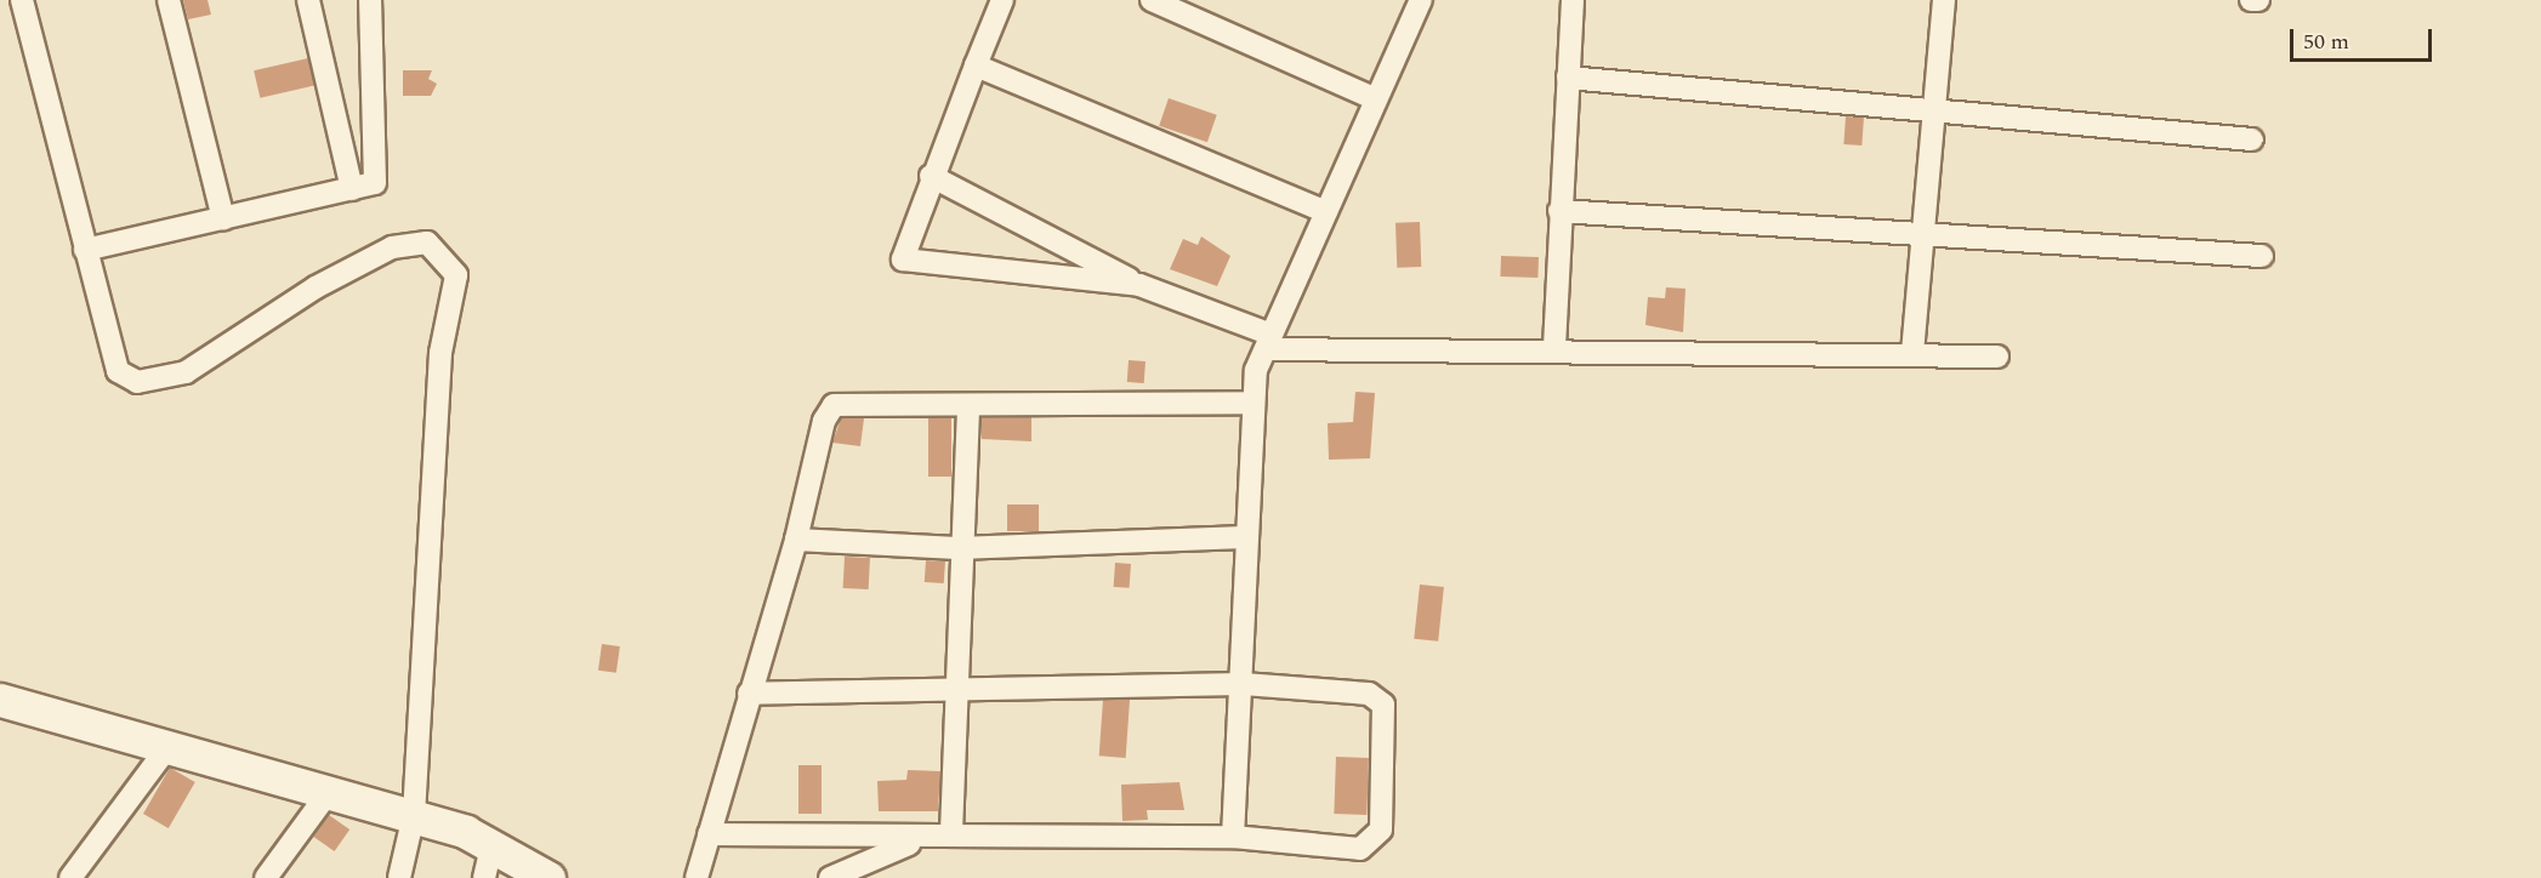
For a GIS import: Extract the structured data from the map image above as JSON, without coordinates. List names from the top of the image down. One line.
{"scale_bar":"50 m"}
